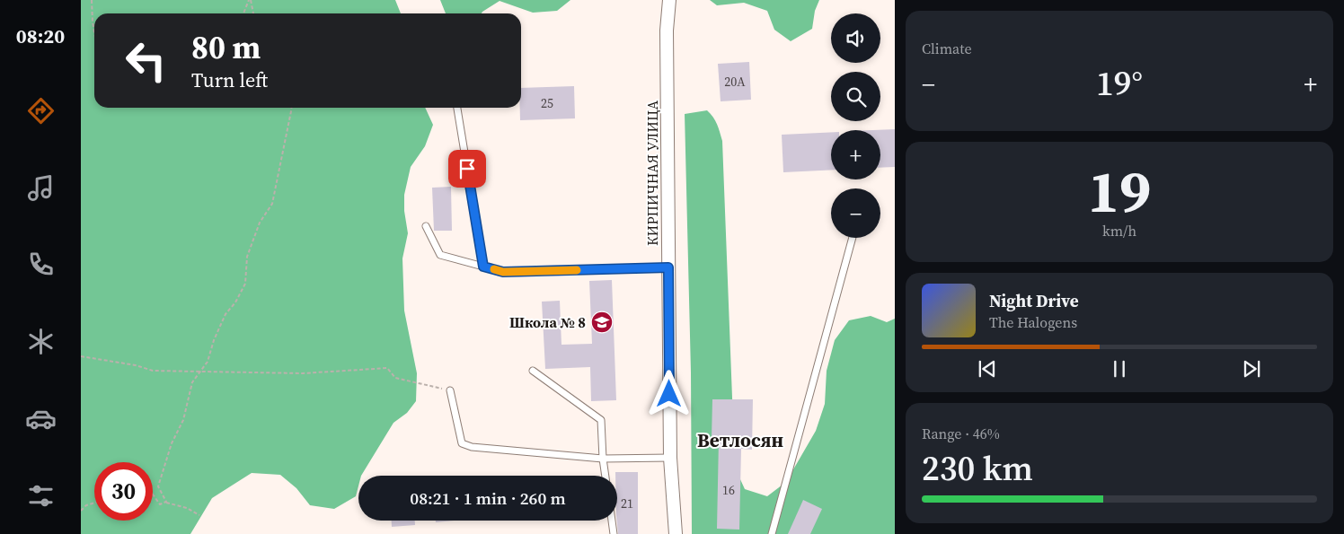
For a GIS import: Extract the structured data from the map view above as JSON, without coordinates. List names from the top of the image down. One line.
{"streets":{"street":["КИРПИЧНАЯ УЛИЦА"]},"districts":["Ветлосян"],"places":{"school or university":["Школа № 8"]},"house_numbers":["20А","25","16","21"],"page":{"tabs":"08:20","tile":["Climate",["19","km/h"],["Range · 46%","230 km"]],"map_buttons":["+","−"],"turn":["80 m","Turn left"],"heat":["−","19°","+"],"song":["Night Drive","The Halogens"],"limit":"30","trip":"08:21 · 1 min · 260 m"}}
